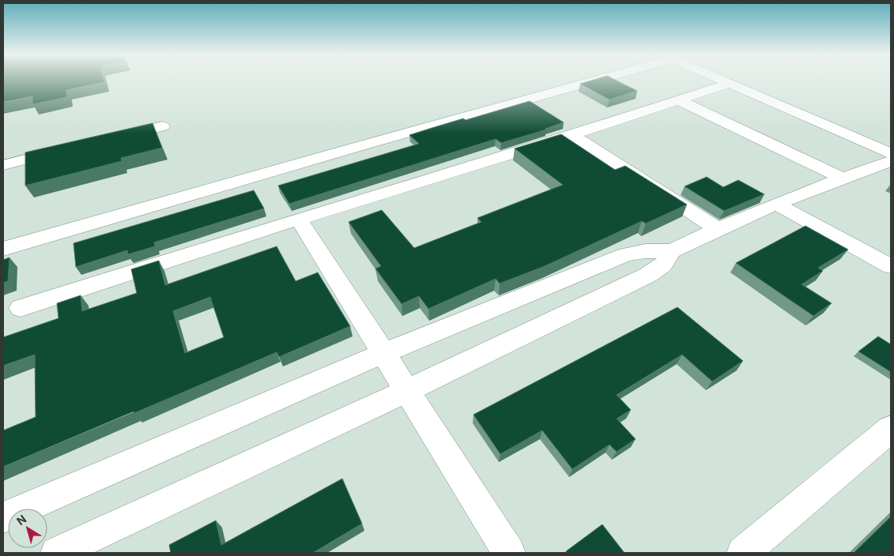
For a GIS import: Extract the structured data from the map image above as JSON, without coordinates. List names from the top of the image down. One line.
{"north":"top left"}
